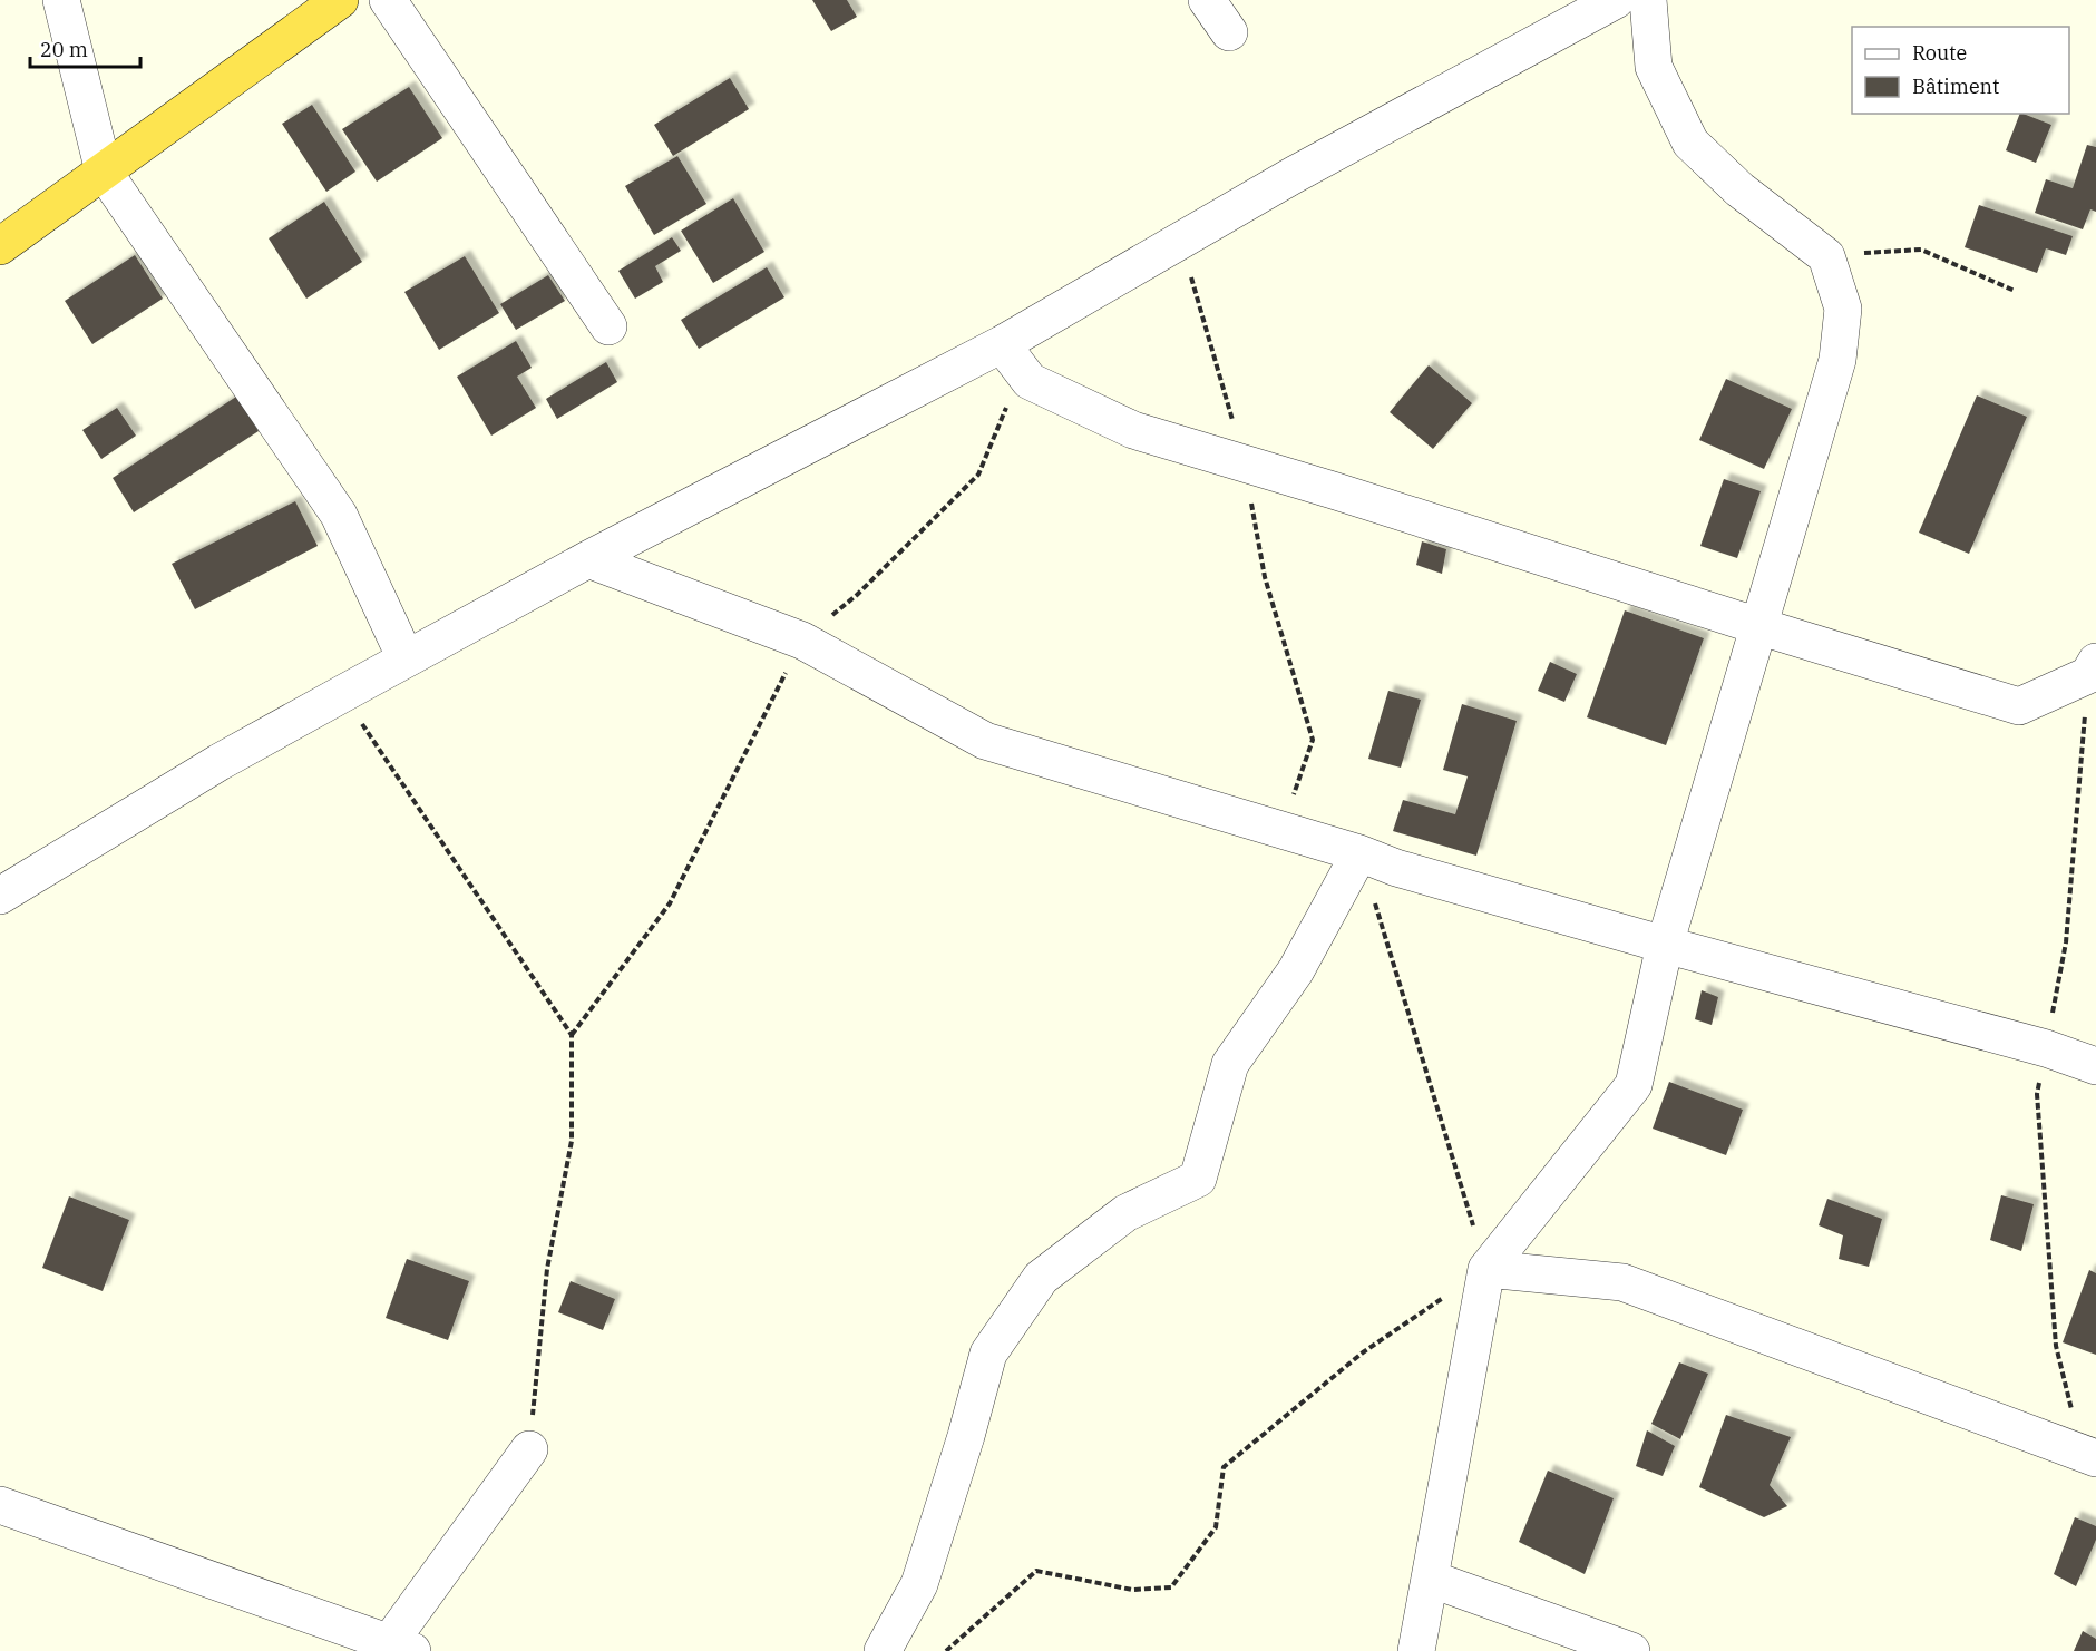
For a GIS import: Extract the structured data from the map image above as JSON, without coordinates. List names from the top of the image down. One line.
{"legend":["Route","Bâtiment"],"scale_bar":"20 m"}
